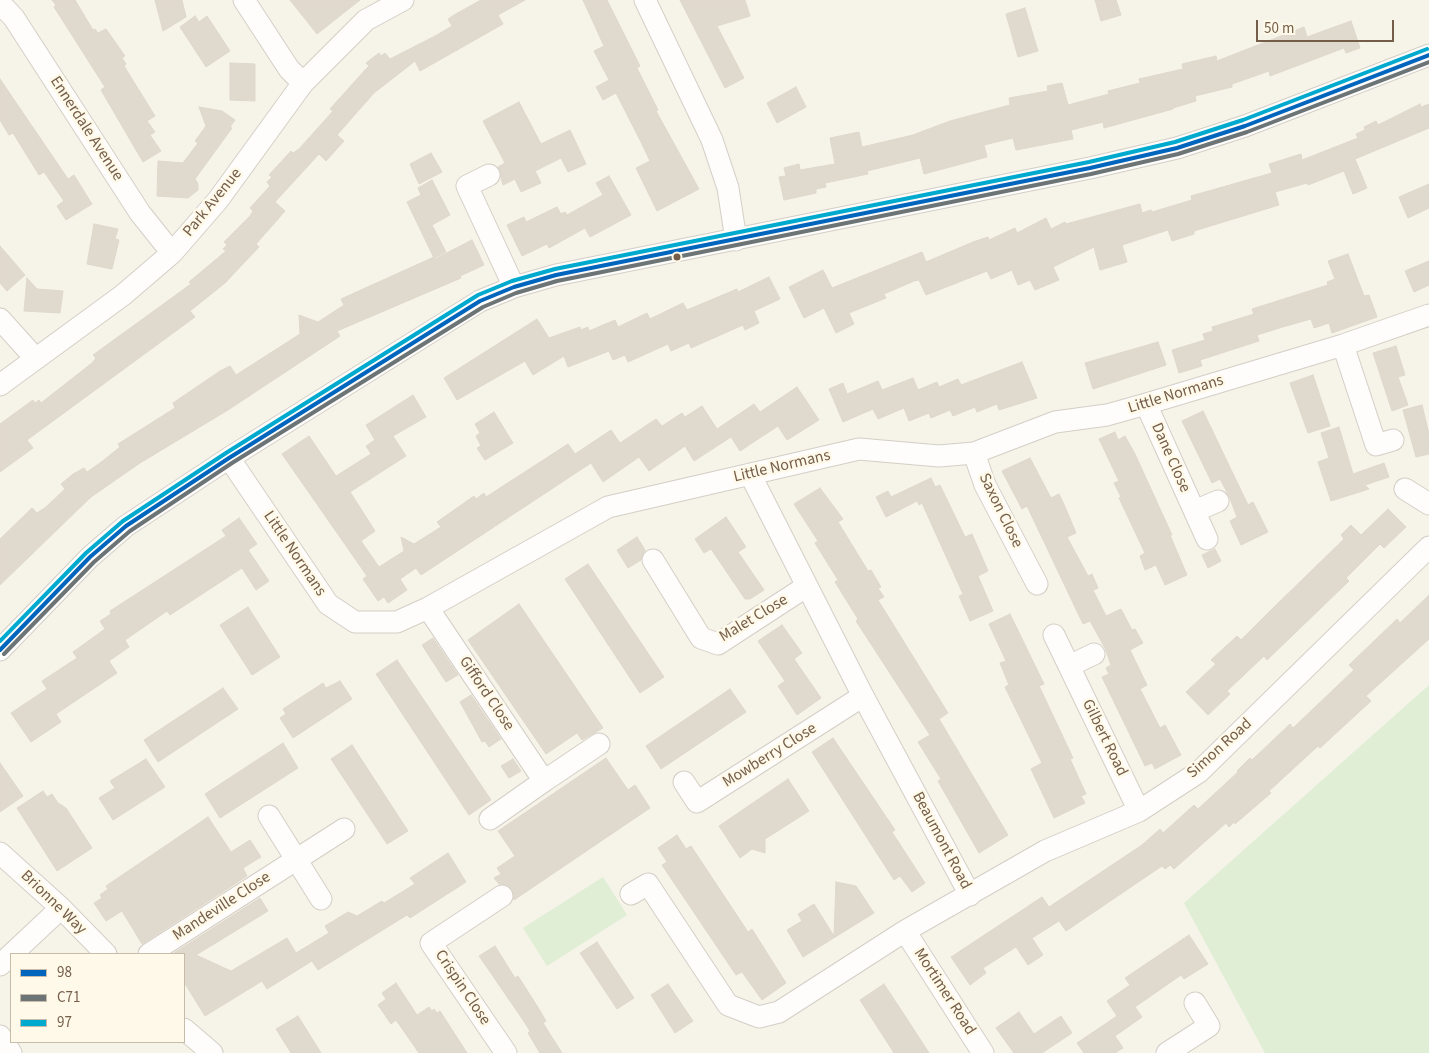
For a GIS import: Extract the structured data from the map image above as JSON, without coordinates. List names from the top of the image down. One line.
{"streets":{"street":["Ennerdale Avenue","Park Avenue","Little Normans","Dane Close","Saxon Close","Malet Close","Gifford Close","Gilbert Road","Simon Road","Mowberry Close","Beaumont Road","Brionne Way","Mandeville Close","Crispin Close","Mortimer Road"]},"crossings":[["Ennerdale Avenue","Park Avenue"],["Little Normans","Dane Close"],["Little Normans","Saxon Close"],["Little Normans","Gifford Close"],["Little Normans","Beaumont Road"],["Malet Close","Beaumont Road"],["Gilbert Road","Simon Road"],["Simon Road","Beaumont Road"],["Mowberry Close","Beaumont Road"],["Beaumont Road","Mortimer Road"]],"lines":["transit line 97","transit line 98","transit line C71"],"legend":["98","C71","97"],"scale_bar":"50 m"}
